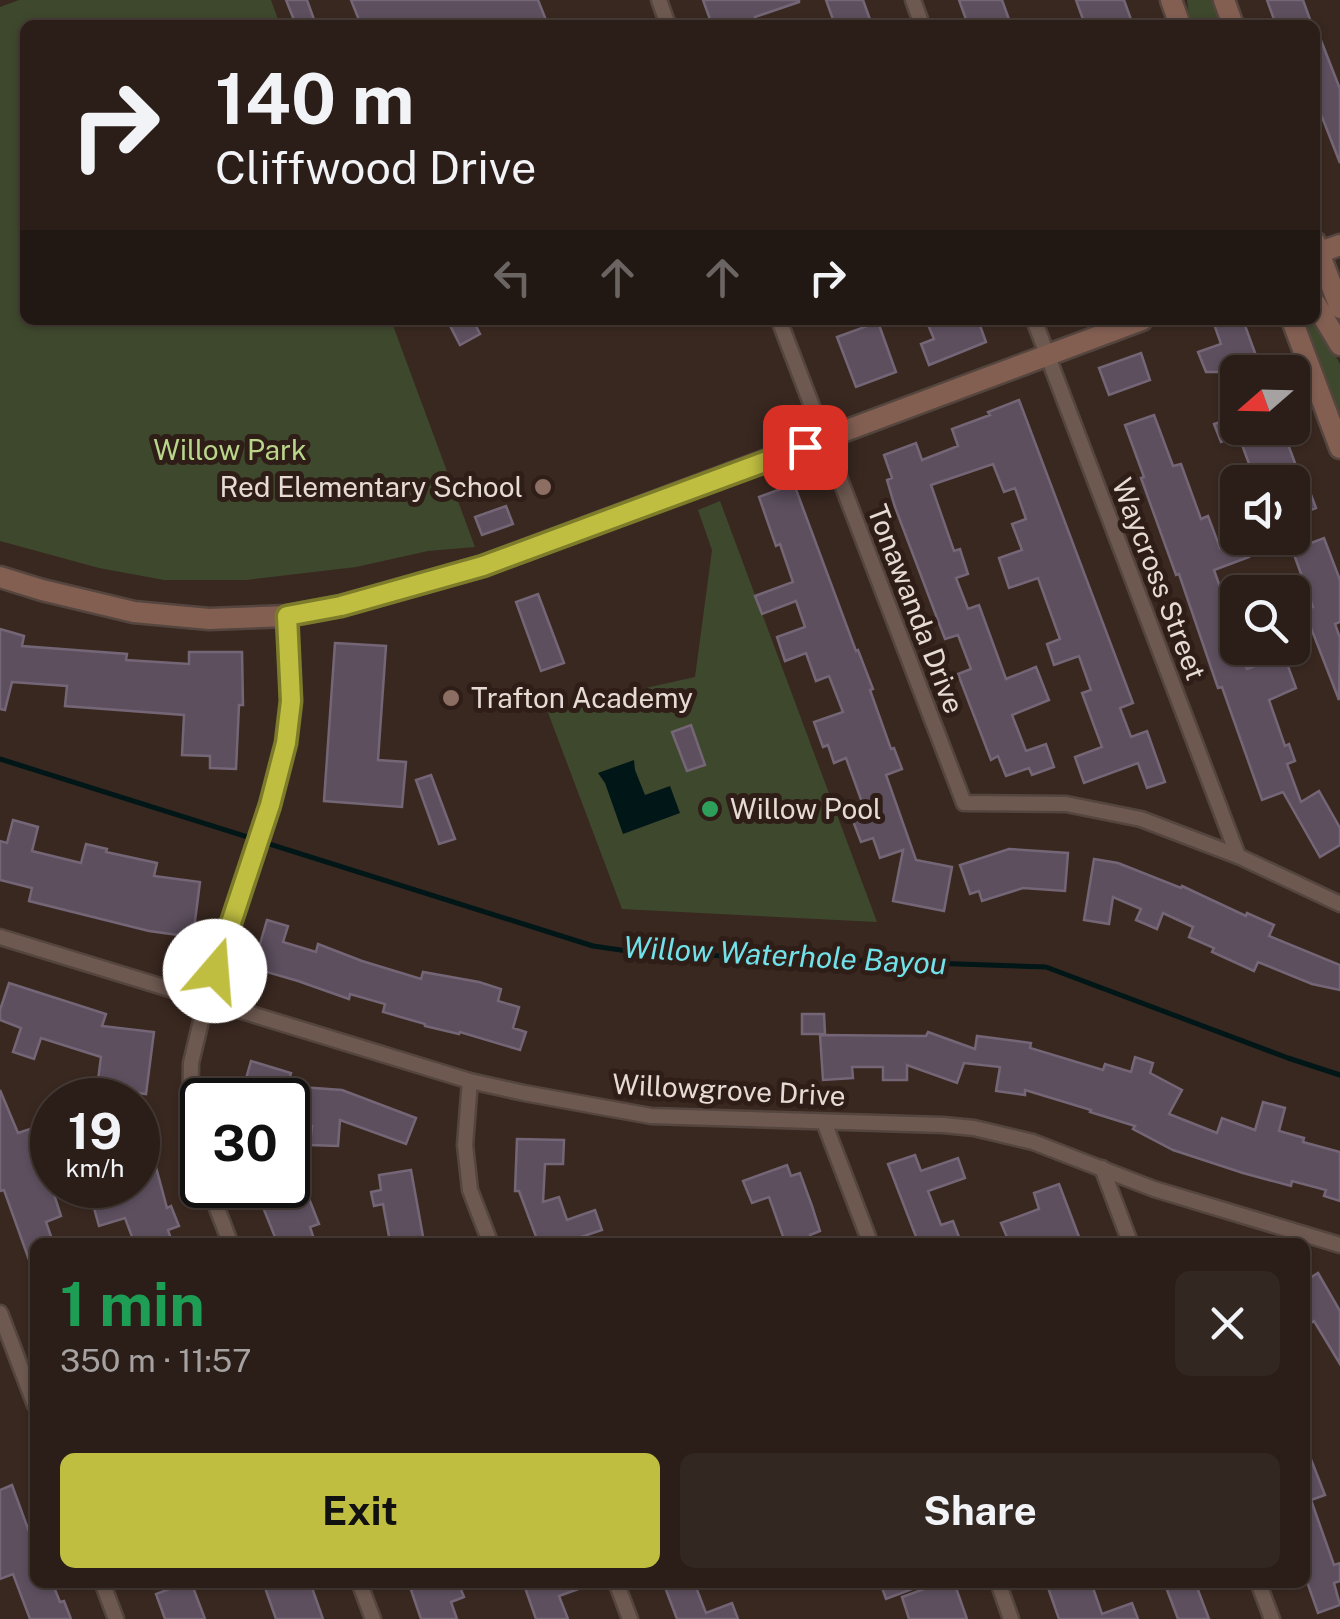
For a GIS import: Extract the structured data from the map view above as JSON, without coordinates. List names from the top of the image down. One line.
{"streets":{"street":["Waycross Street","Tonawanda Drive","Willowgrove Drive"]},"crossings":[["Waycross Street","Tonawanda Drive"]],"water":["Willow Waterhole Bayou"],"parks":["Willow Park"],"places":["Red Elementary School","Trafton Academy","Willow Pool"],"north":"left","page":{"turn":["140 m","Cliffwood Drive"],"speed":"19 km/h","limit":"30","heading":["1 min","350 m · 11:57"],"buttons":["Exit","Share"]}}
